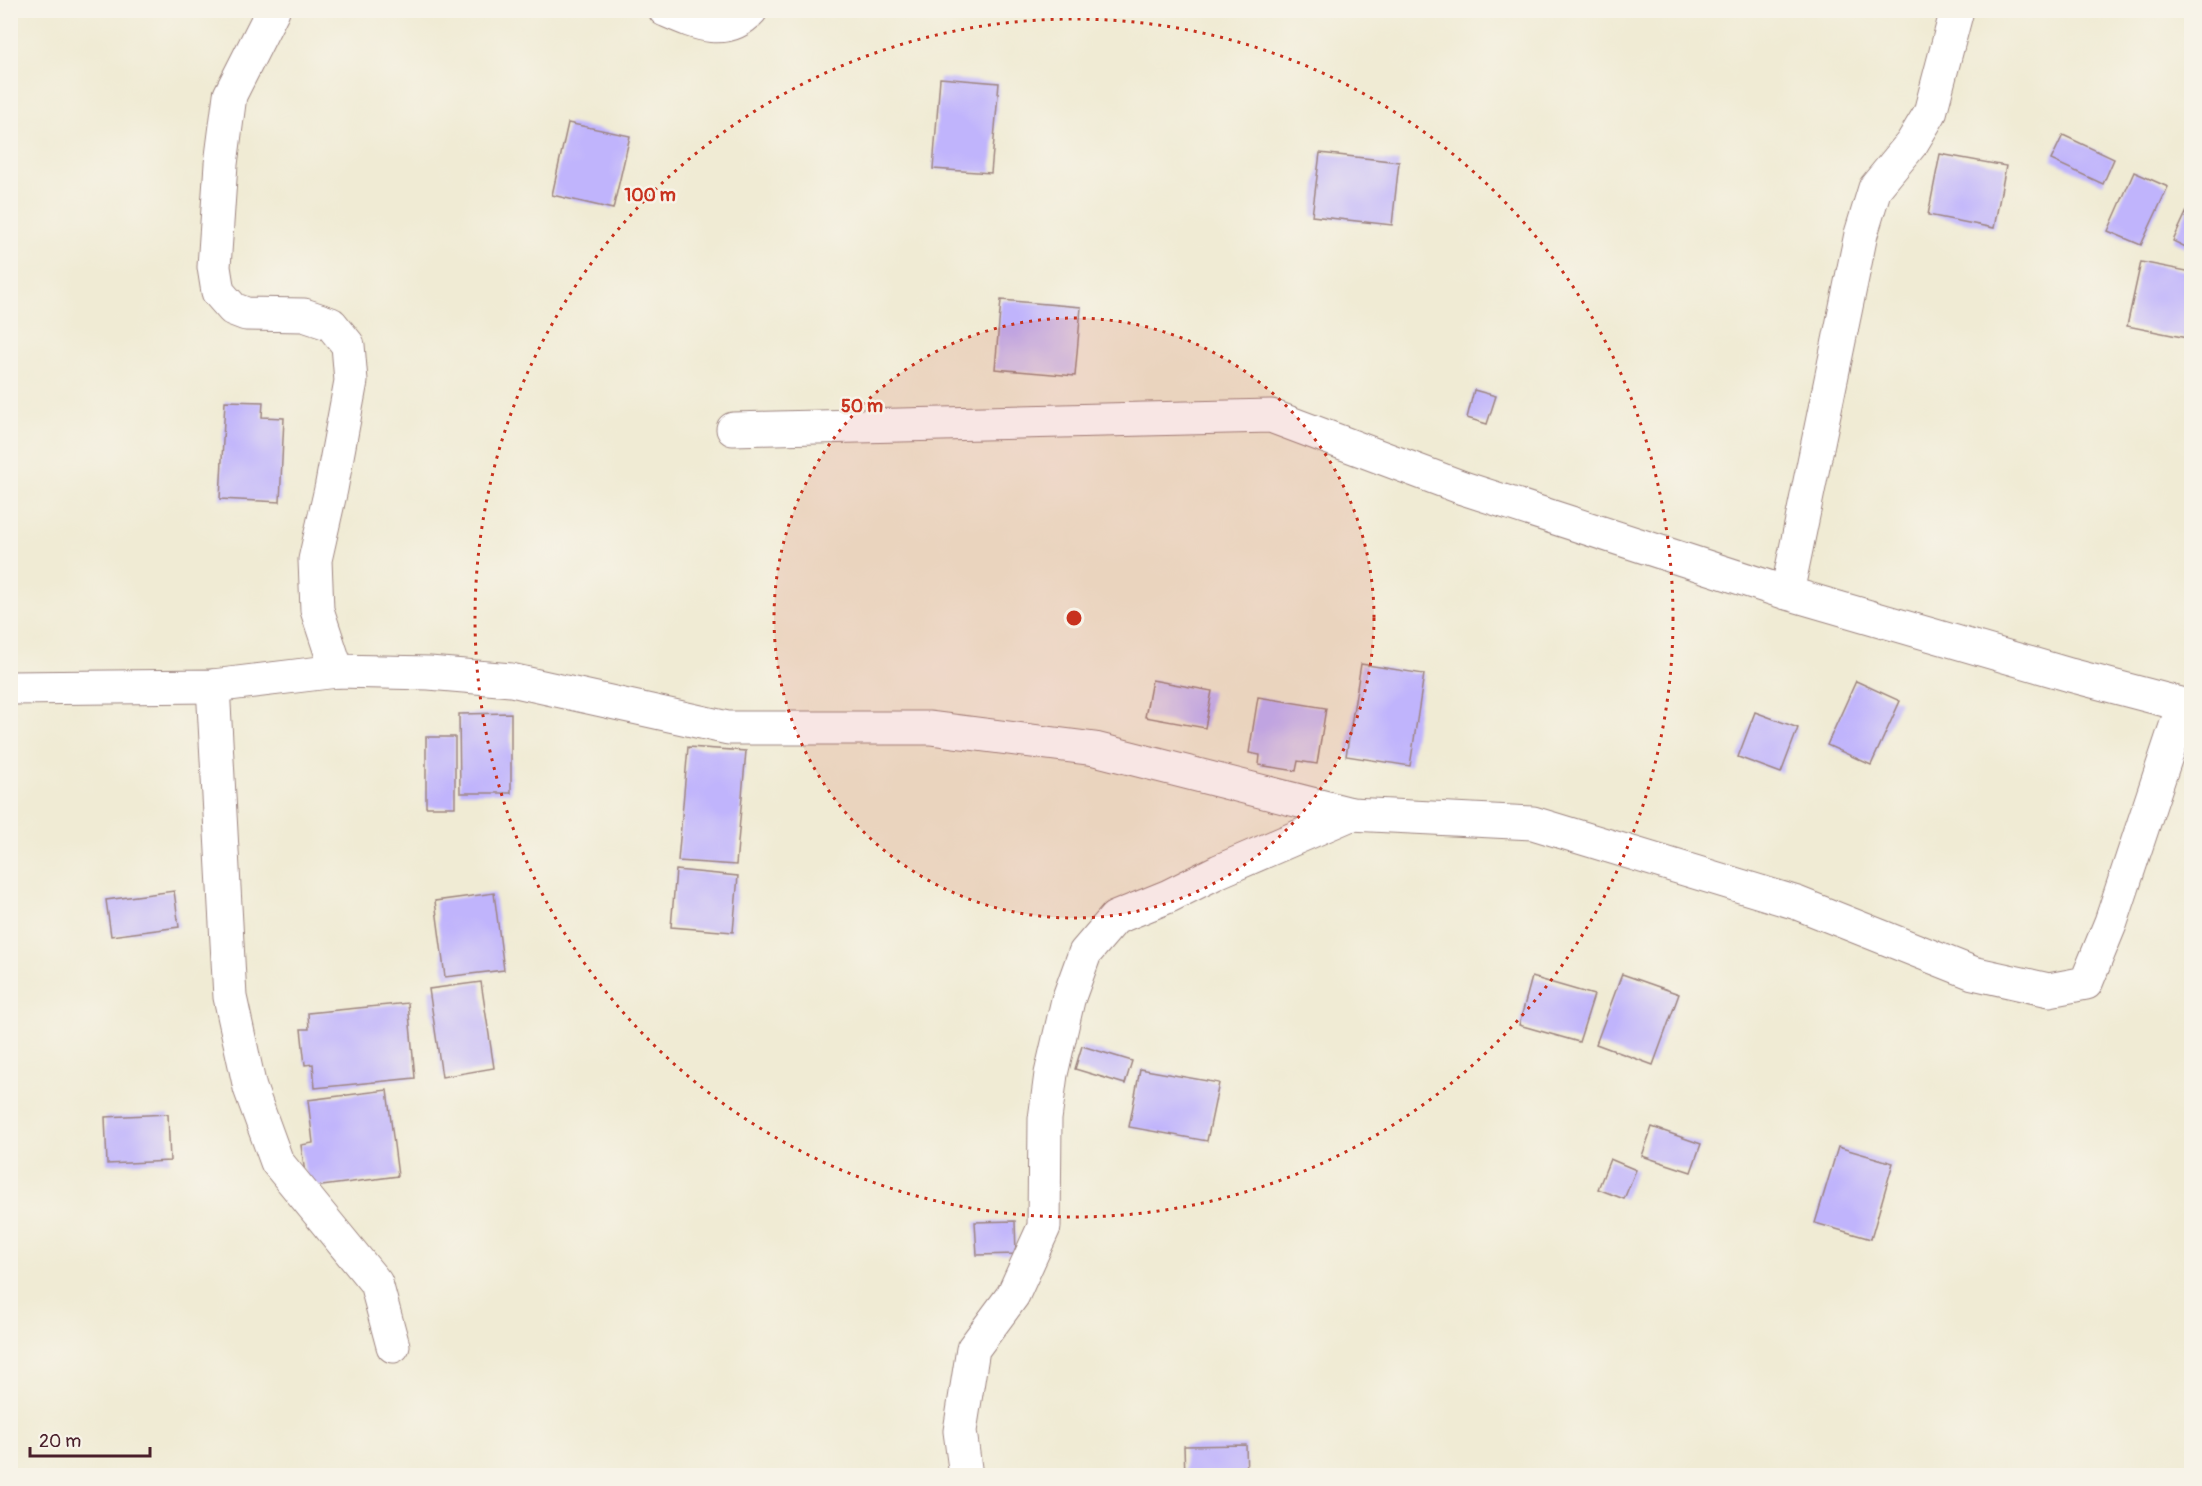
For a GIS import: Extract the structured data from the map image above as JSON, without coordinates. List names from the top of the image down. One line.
{"scale_bar":"20 m","rings":["100 m","50 m"]}
